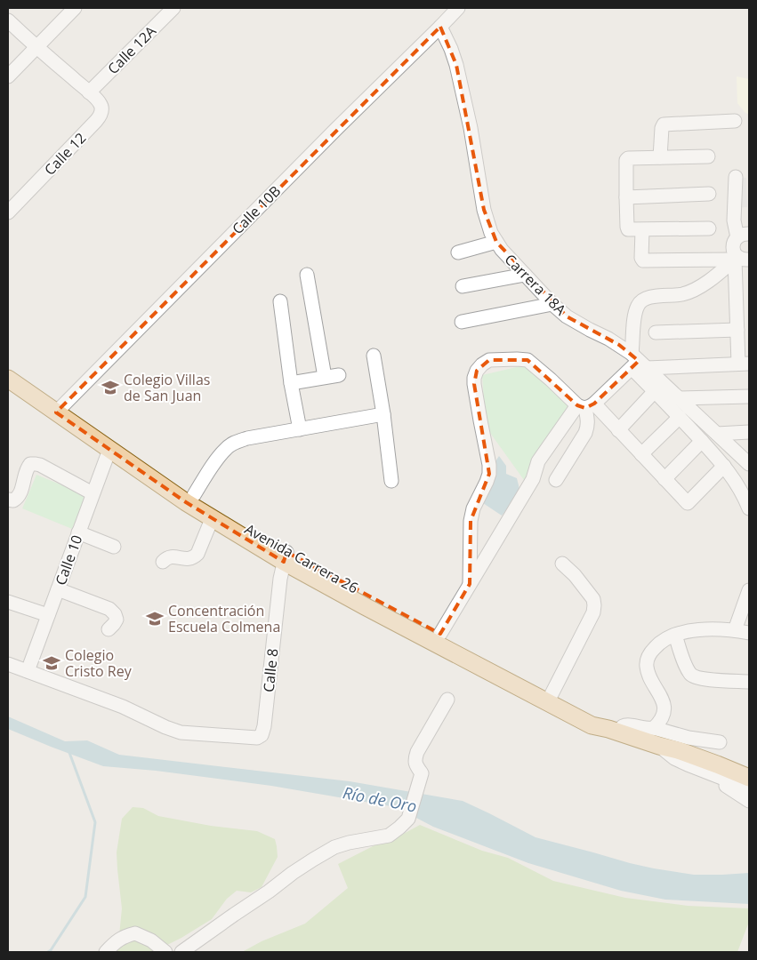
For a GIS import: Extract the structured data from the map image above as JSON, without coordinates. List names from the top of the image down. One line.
{"streets":{"main road":["Avenida Carrera 26"],"street":["Calle 12A","Calle 12","Calle 10B","Carrera 18A","Calle 10","Calle 8"]},"crossings":[["Calle 12A","Calle 12"],["Calle 10B","Carrera 18A"],["Calle 10B","Avenida Carrera 26"],["Avenida Carrera 26","Calle 10"],["Avenida Carrera 26","Calle 8"],["Calle 10","Calle 8"]],"water":["Río de Oro"],"places":{"school or university":["Colegio Villas de San Juan","Concentración Escuela Colmena","Colegio Cristo Rey"]}}
